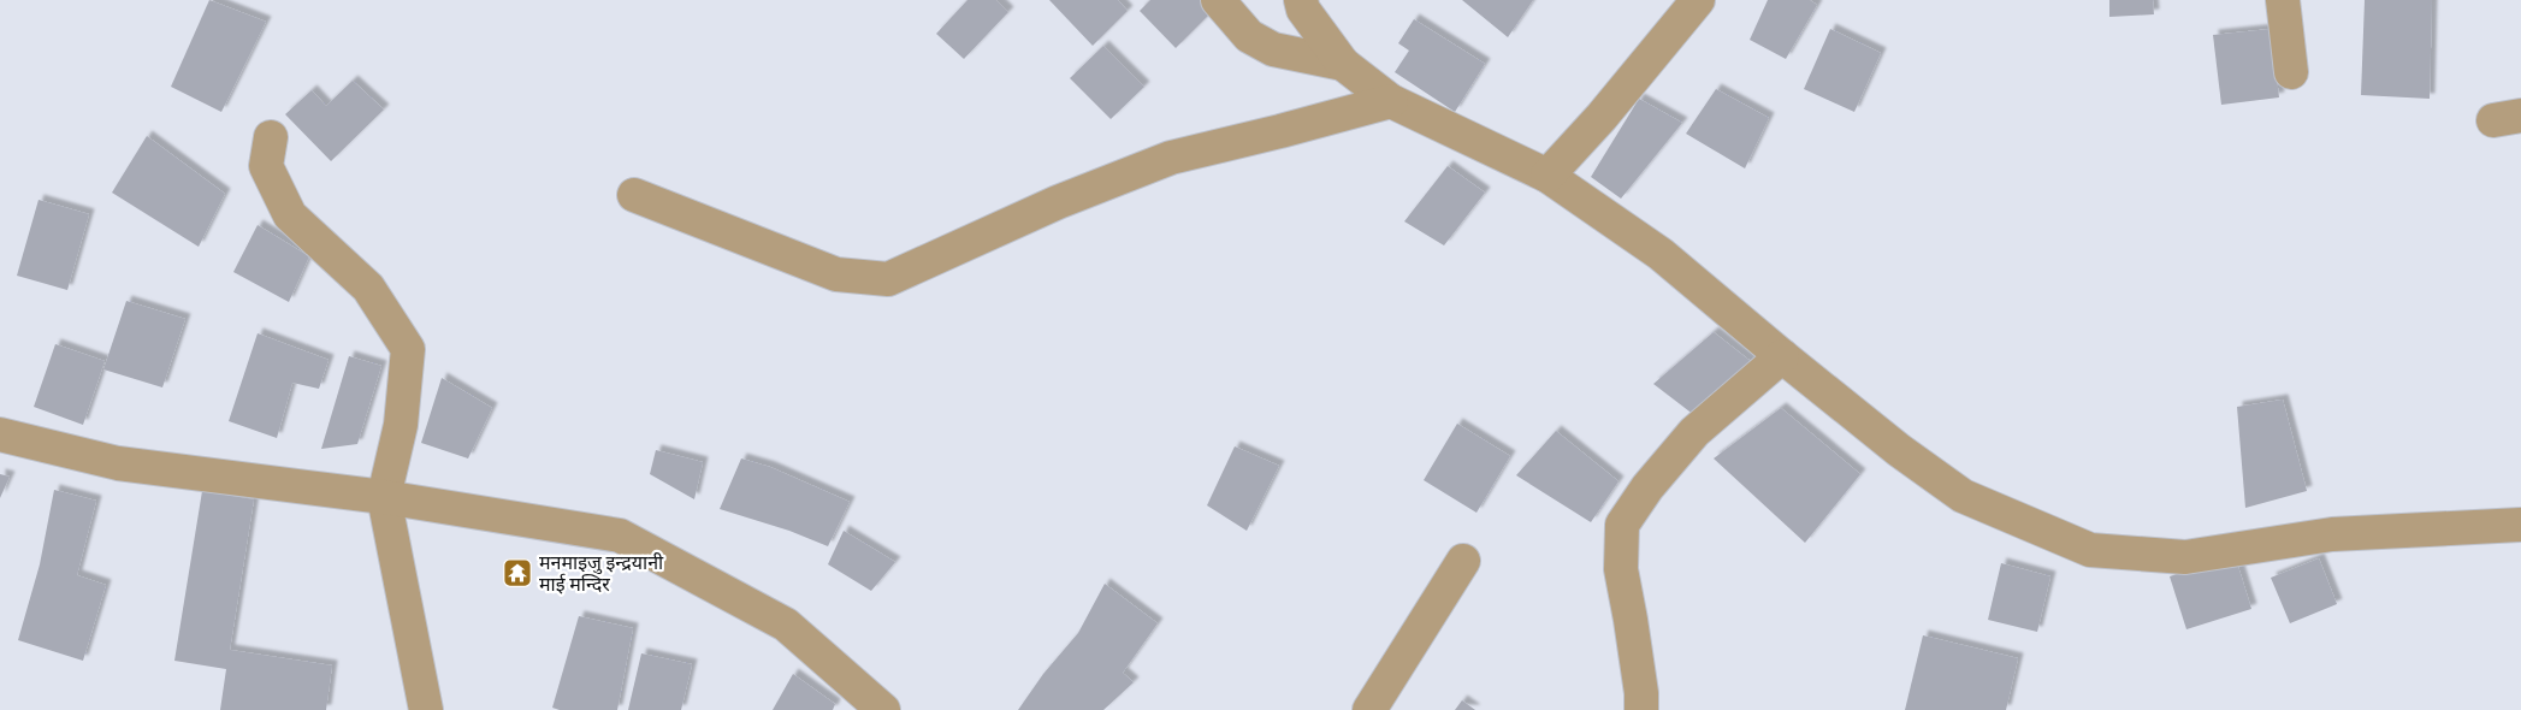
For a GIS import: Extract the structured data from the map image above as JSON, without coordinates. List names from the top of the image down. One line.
{"places":{"temple":["मनमाइजु इन्द्रयानी माई मन्दिर"]}}
